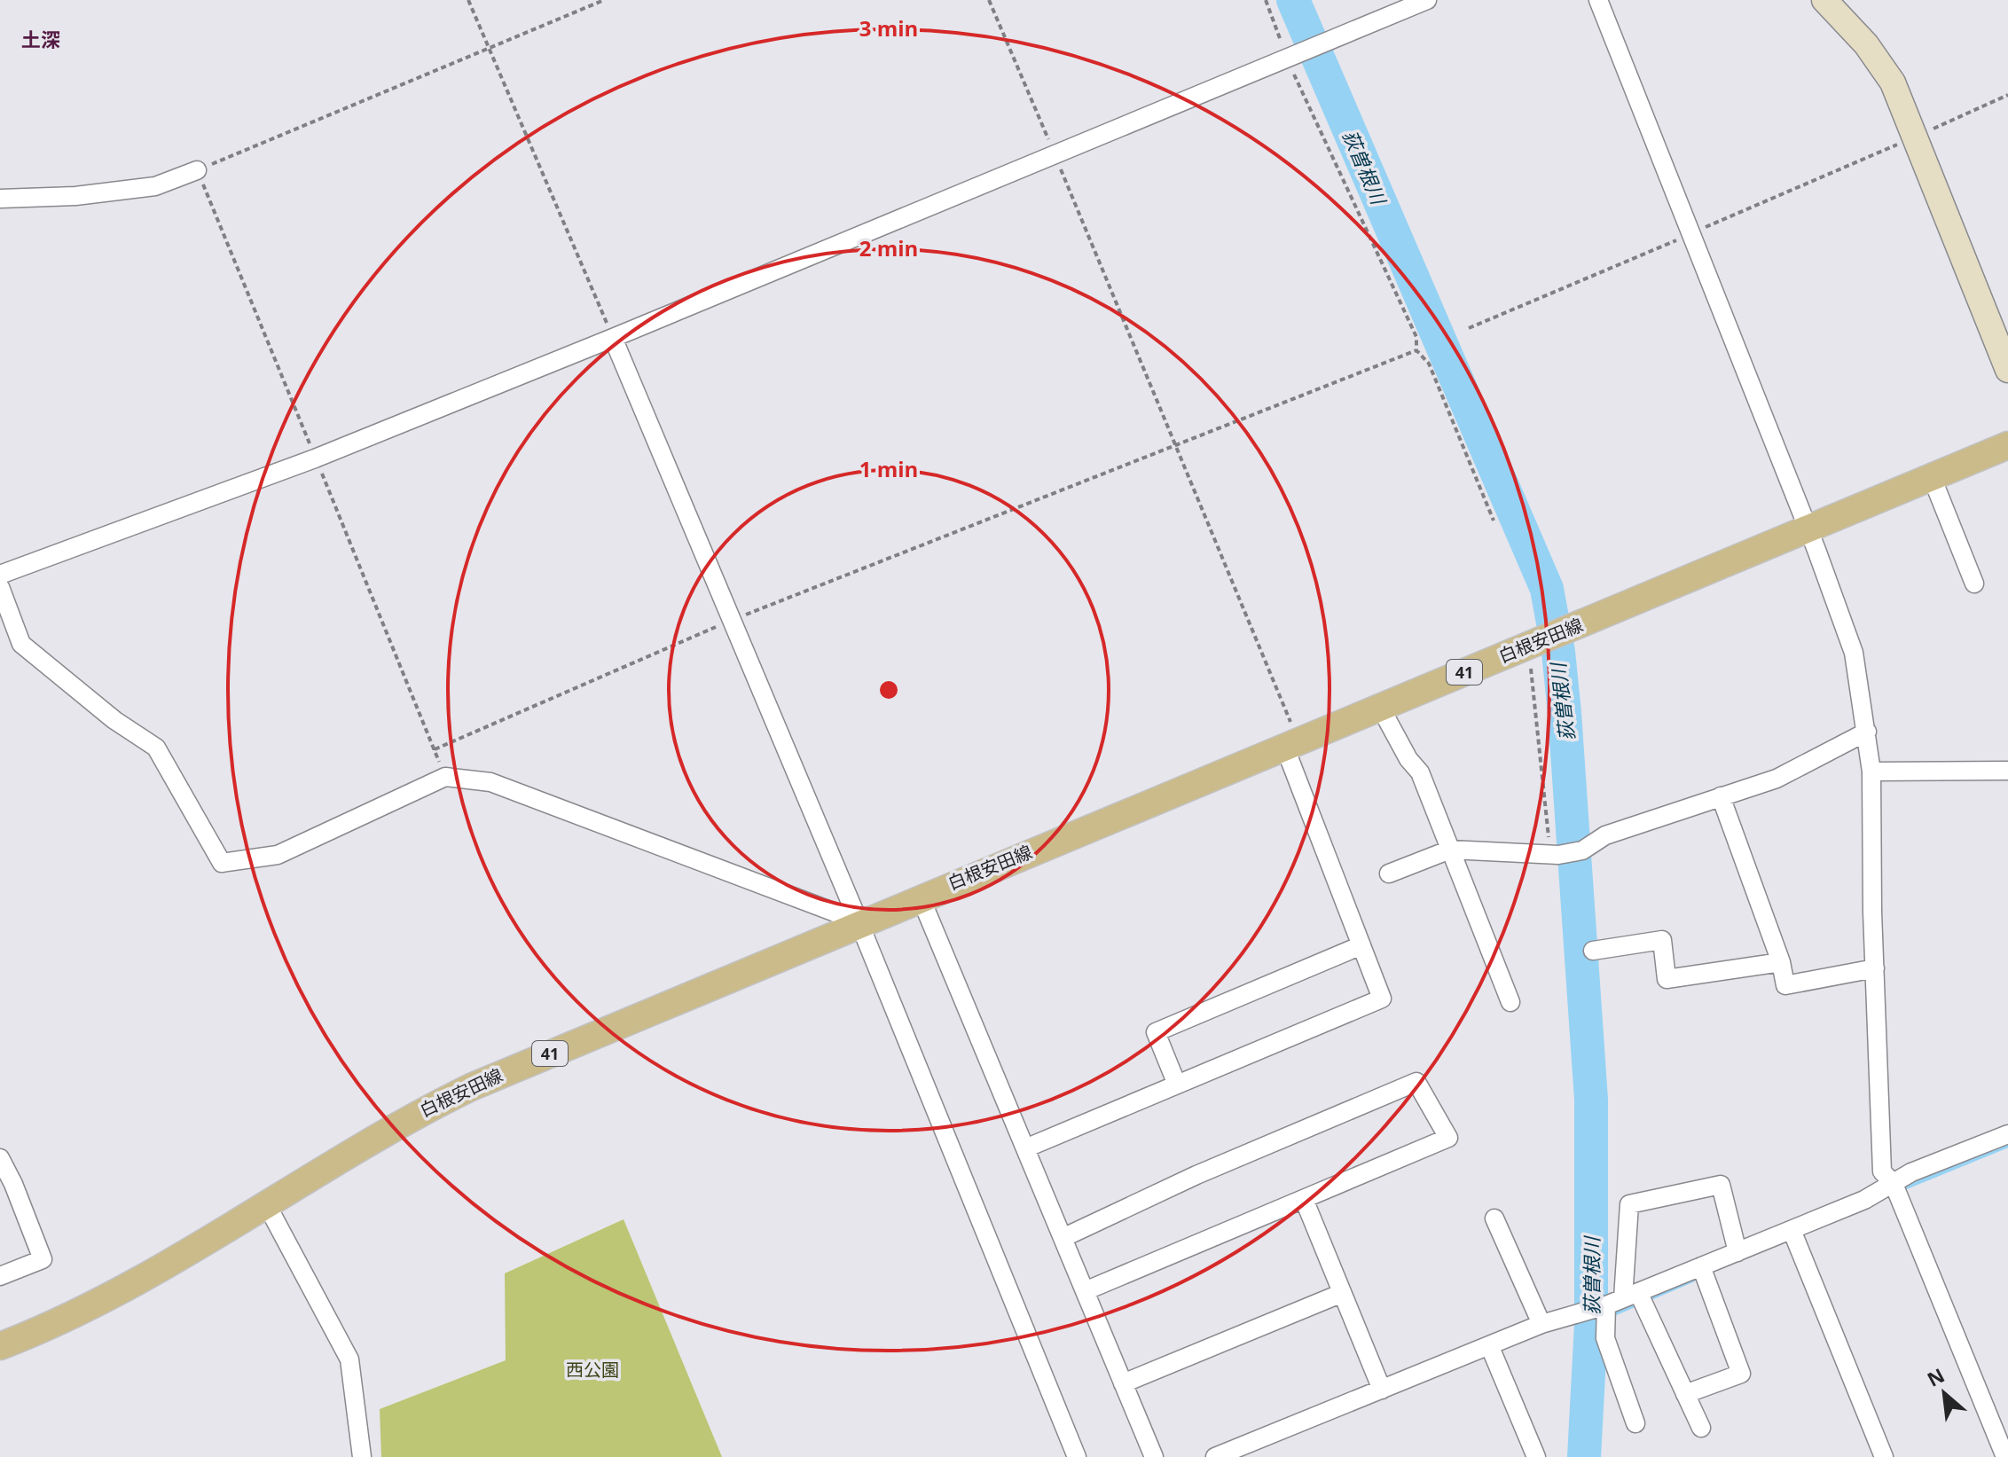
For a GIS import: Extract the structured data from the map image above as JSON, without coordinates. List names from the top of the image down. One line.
{"streets":{"main road":["白根安田線","41"]},"districts":["土深"],"water":["荻曽根川"],"parks":["西公園"],"north":"top left","rings":["3 min","2 min","1 min"]}
